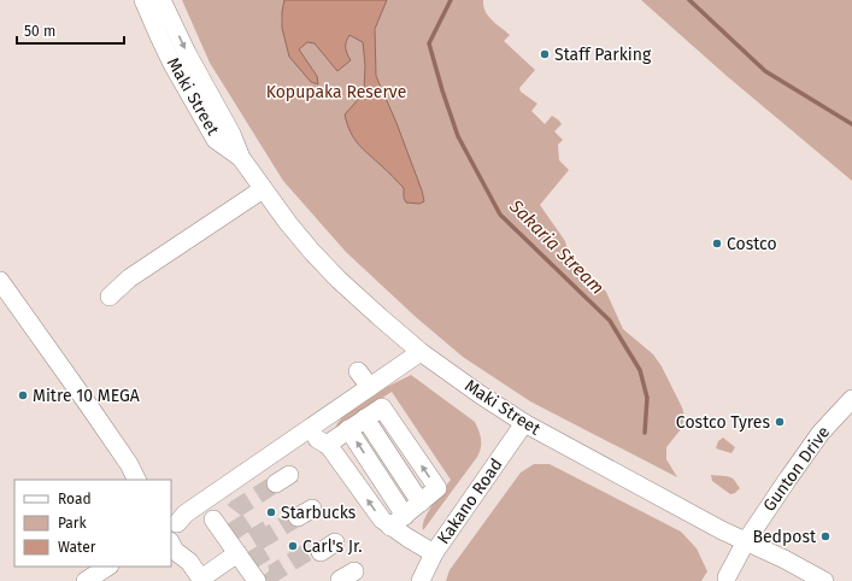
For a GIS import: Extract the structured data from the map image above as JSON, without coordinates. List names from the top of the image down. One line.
{"streets":{"street":["Maki Street","Gunton Drive","Kakano Road"]},"crossings":[["Maki Street","Gunton Drive"],["Maki Street","Kakano Road"]],"water":["Sakaria Stream"],"parks":["Kopupaka Reserve"],"places":["Staff Parking","Costco","Mitre 10 MEGA","Costco Tyres","Starbucks","Bedpost","Carl's Jr."],"legend":["Road","Park","Water"],"scale_bar":"50 m"}
